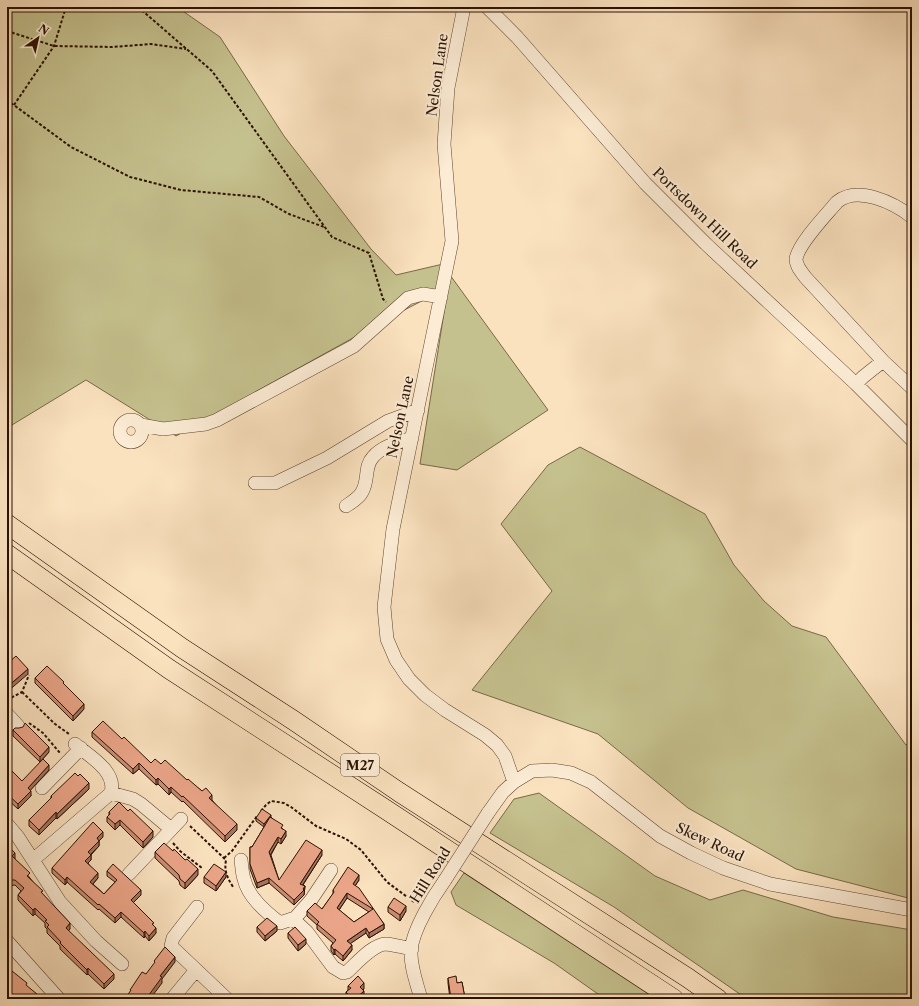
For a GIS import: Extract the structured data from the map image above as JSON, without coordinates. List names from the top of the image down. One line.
{"streets":{"highway":["M27"],"street":["Nelson Lane","Portsdown Hill Road","Skew Road","Hill Road"]},"crossings":[["Nelson Lane","Skew Road"],["Nelson Lane","Hill Road"],["Skew Road","Hill Road"]],"north":"top right"}
